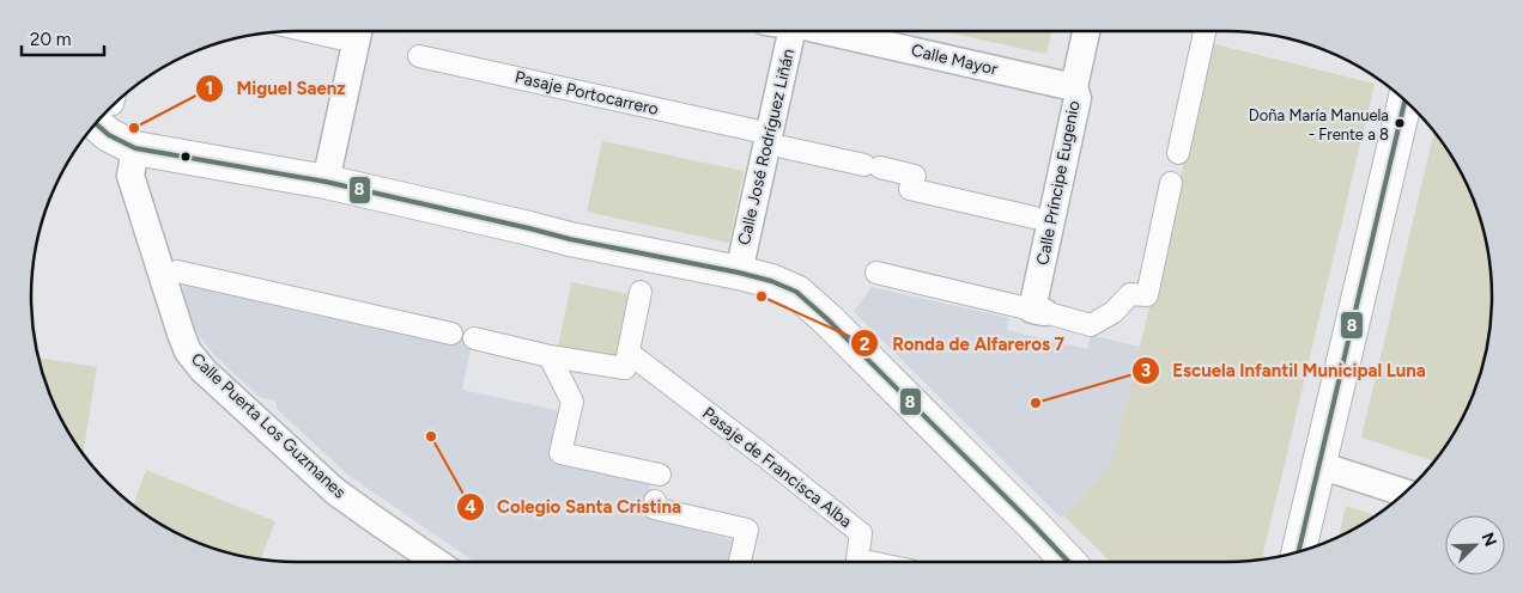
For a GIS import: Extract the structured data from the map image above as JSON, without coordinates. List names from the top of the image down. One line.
{"streets":{"street":["Calle Mayor","Pasaje Portocarrero","Calle José Rodríguez Liñán","Calle Príncipe Eugenio","Calle Puerta Los Guzmanes","Pasaje de Francisca Alba"]},"crossings":[["Calle Mayor","Calle Príncipe Eugenio"]],"places":["Doña María Manuela - Frente a 8","Miguel Saenz","Ronda de Alfareros 7","Escuela Infantil Municipal Luna","Colegio Santa Cristina"],"lines":["transit line 8"],"scale_bar":"20 m","north":"top right"}
